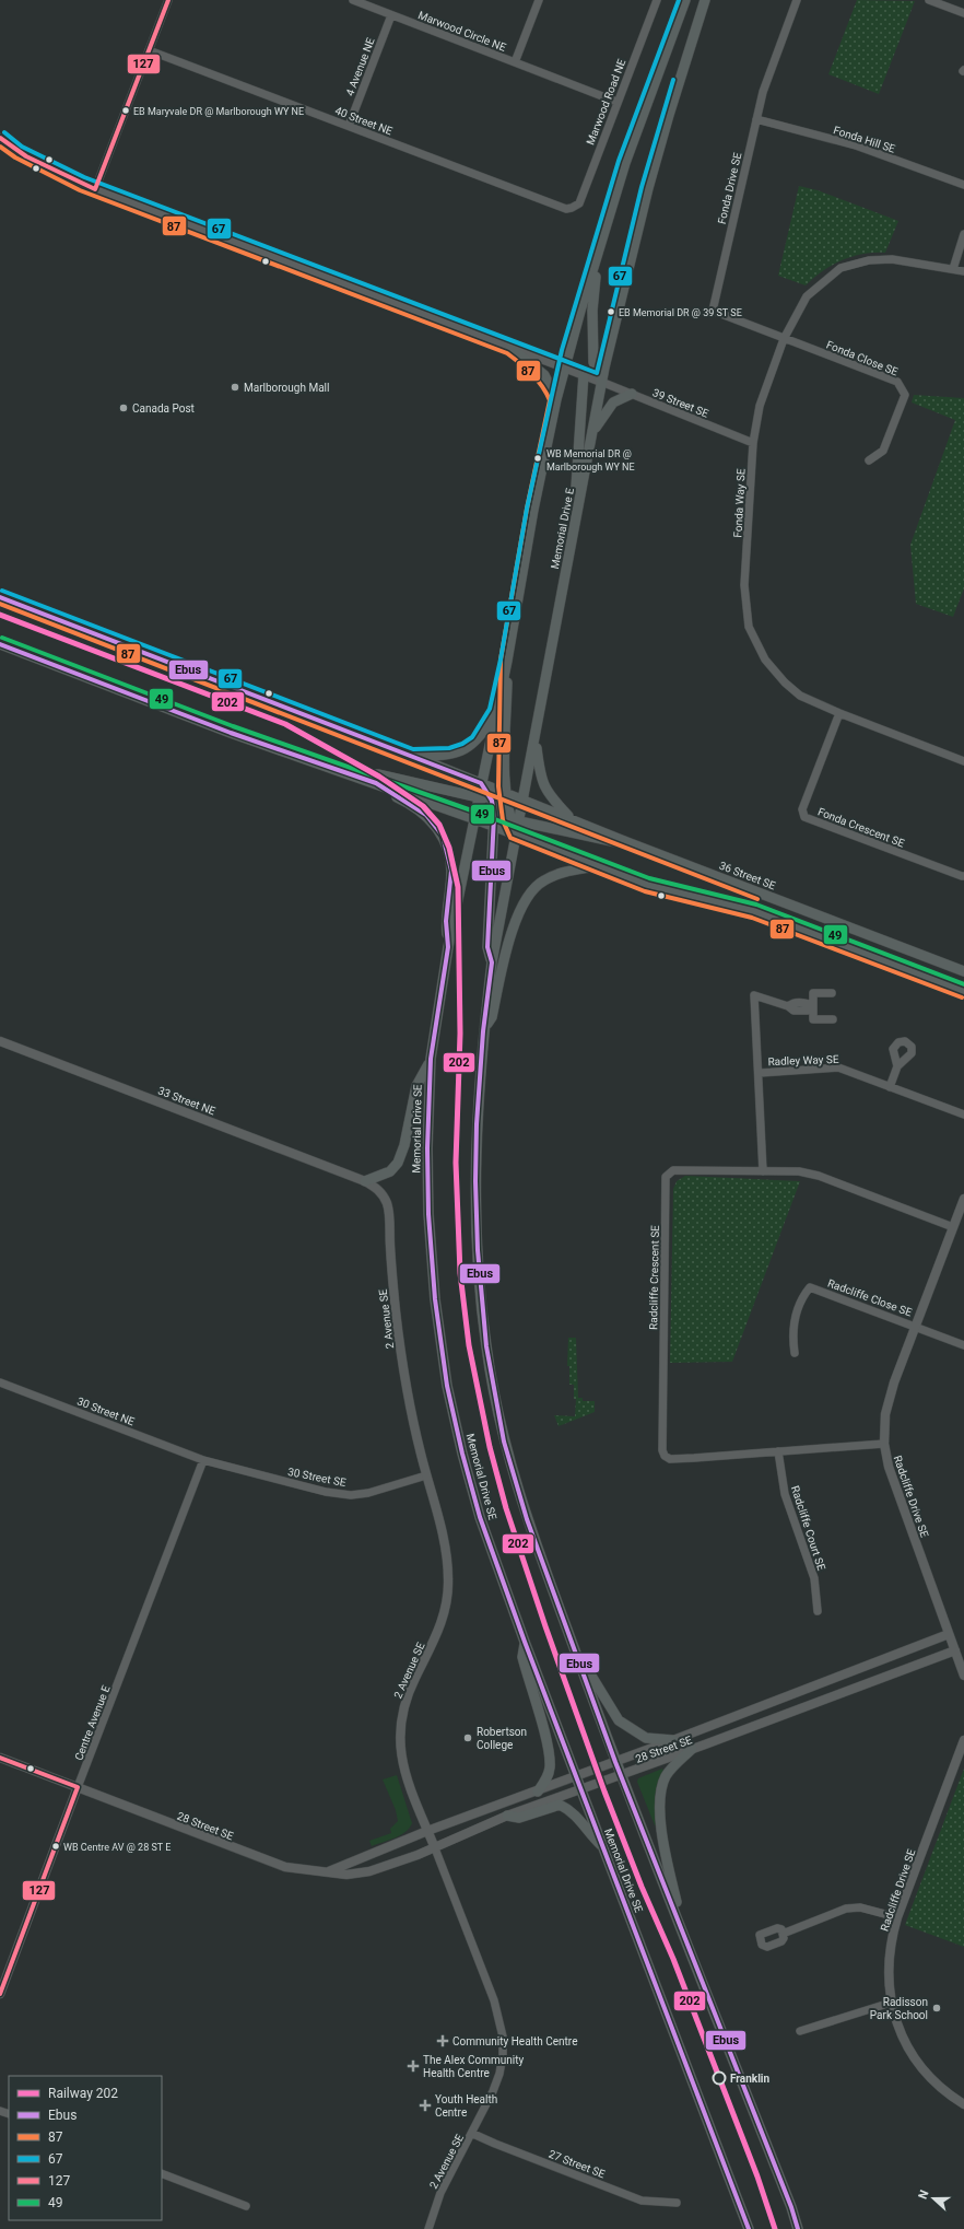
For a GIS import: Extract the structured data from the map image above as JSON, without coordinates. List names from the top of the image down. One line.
{"streets":{"main road":["Memorial Drive E","36 Street SE","Memorial Drive SE"],"street":["Marwood Circle NE","4 Avenue NE","Marwood Road NE","40 Street NE","Fonda Hill SE","Fonda Drive SE","Fonda Close SE","39 Street SE","Fonda Way SE","Fonda Crescent SE","Radley Way SE","33 Street NE","Radcliffe Crescent SE","Radcliffe Close SE","2 Avenue SE","30 Street NE","30 Street SE","Radcliffe Drive SE","Radcliffe Court SE","Centre Avenue E","28 Street SE","27 Street SE"]},"crossings":[["Marwood Circle NE","4 Avenue NE"],["Marwood Circle NE","Marwood Road NE"],["4 Avenue NE","40 Street NE"],["Marwood Road NE","40 Street NE"],["Fonda Hill SE","Fonda Drive SE"],["Fonda Drive SE","Fonda Close SE"],["Fonda Drive SE","Fonda Way SE"],["Fonda Close SE","Fonda Way SE"],["39 Street SE","Fonda Way SE"],["39 Street SE","Memorial Drive E"],["Fonda Way SE","Fonda Crescent SE"],["Memorial Drive E","36 Street SE"],["Radley Way SE","Radcliffe Crescent SE"],["33 Street NE","2 Avenue SE"],["Memorial Drive SE","28 Street SE"],["Radcliffe Crescent SE","Radcliffe Drive SE"],["Radcliffe Crescent SE","Radcliffe Court SE"],["Radcliffe Close SE","Radcliffe Drive SE"],["2 Avenue SE","30 Street SE"],["2 Avenue SE","28 Street SE"],["2 Avenue SE","27 Street SE"],["30 Street NE","30 Street SE"],["30 Street NE","Centre Avenue E"],["30 Street SE","Centre Avenue E"],["Radcliffe Drive SE","28 Street SE"],["Centre Avenue E","28 Street SE"]],"places":{"other":["EB Maryvale DR @ Marlborough WY NE","EB Memorial DR @ 39 ST SE","Marlborough Mall","Canada Post","WB Memorial DR @ Marlborough WY NE","Robertson College","WB Centre AV @ 28 ST E","Radisson Park School","Franklin"],"health":["Community Health Centre","The Alex Community Health Centre","Youth Health Centre"]},"lines":["transit line 67","transit line 127","transit line 87","transit line Ebus","rail line 202","transit line 49"],"legend":["Railway 202","Ebus","87","67","127","49"],"north":"left"}
